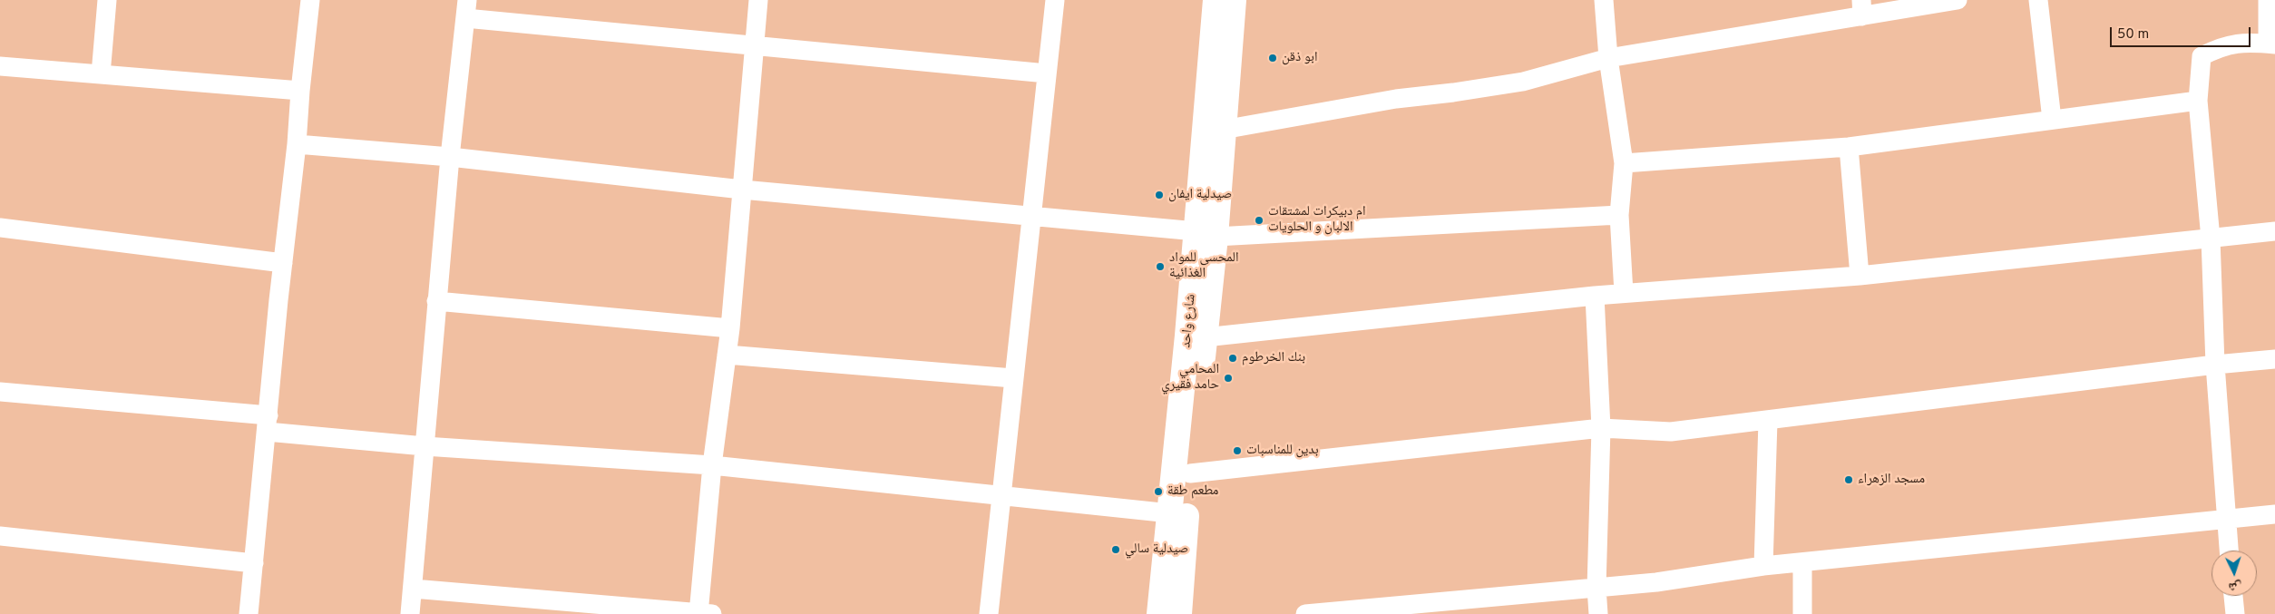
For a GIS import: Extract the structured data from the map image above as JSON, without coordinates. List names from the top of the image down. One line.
{"streets":{"street":["شارع واحد"]},"places":["ابو ذقن","صيدلية ايفان","ام دبيكرات لمشتقات الالبان و الحلويات","المحسي للمواد الغذائية","بنك الخرطوم","المحامي حامد فقيري","بدين للمناسبات","مسجد الزهراء","مطعم طقة","صيدلية سالي"],"scale_bar":"50 m","north":"bottom"}
